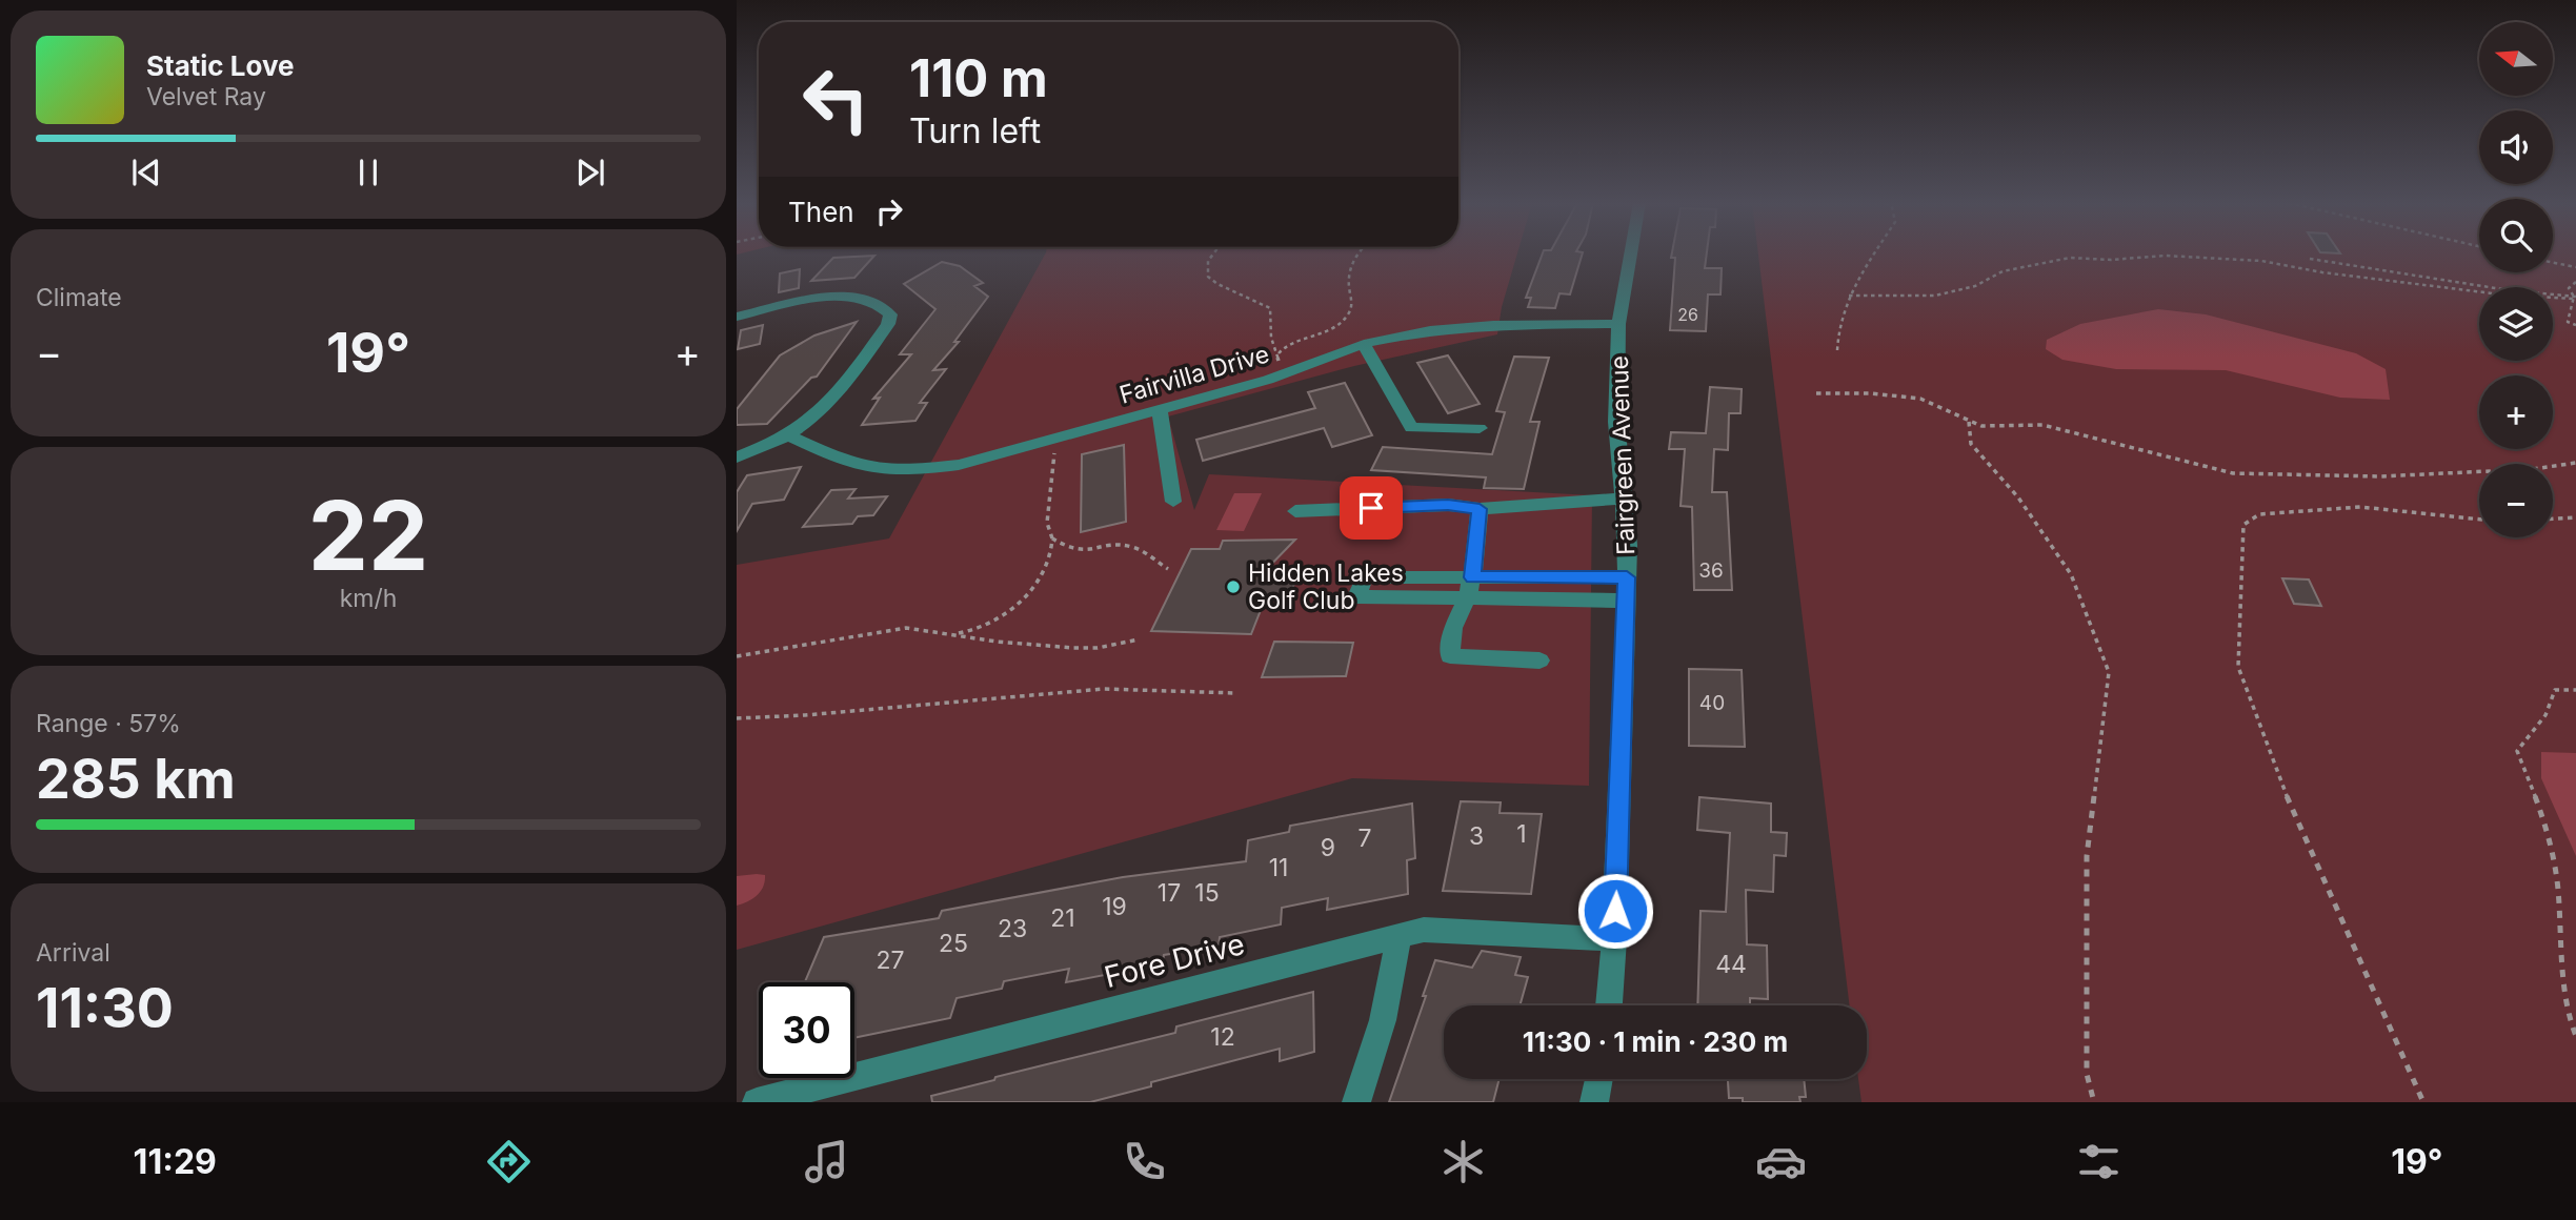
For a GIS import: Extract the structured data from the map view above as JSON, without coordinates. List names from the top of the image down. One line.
{"streets":{"street":["Fairvilla Drive","Fairgreen Avenue","Fore Drive"]},"crossings":[["Fairvilla Drive","Fairgreen Avenue"],["Fairgreen Avenue","Fore Drive"]],"places":["Hidden Lakes Golf Club"],"house_numbers":["26","36","40","1","3","7","9","11","17","15","19","21","23","25","27","44","12"],"north":"left","page":{"map_buttons":["+","−"],"turn":["110 m","Turn left"],"song":["Static Love","Velvet Ray"],"then":"Then","tile":["Climate",["22","km/h"],["Range · 57%","285 km"],["Arrival","11:30"]],"heat":["−","19°","+"],"limit":"30","trip":"11:30 · 1 min · 230 m","tabs":["11:29","19°"]}}
